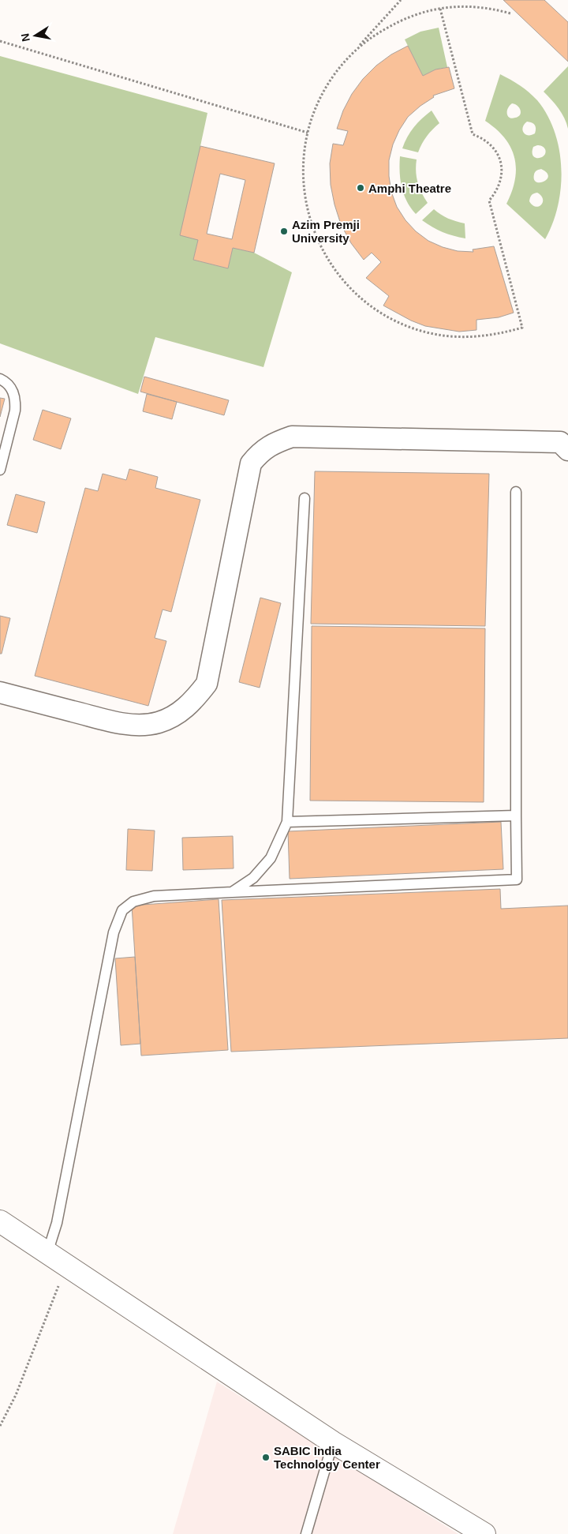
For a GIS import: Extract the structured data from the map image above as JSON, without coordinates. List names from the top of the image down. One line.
{"places":["Amphi Theatre","Azim Premji University","SABIC India Technology Center"],"north":"left"}
